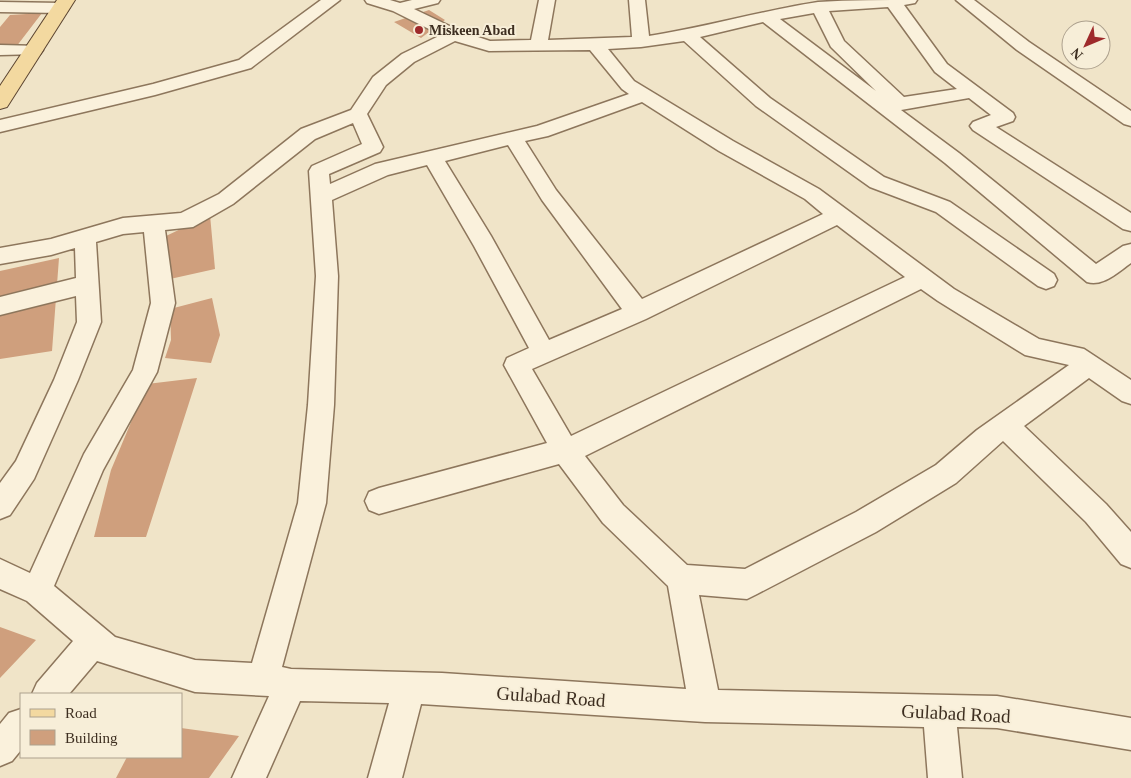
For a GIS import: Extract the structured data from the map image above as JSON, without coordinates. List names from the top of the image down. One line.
{"streets":{"street":["Gulabad Road"]},"places":["Miskeen Abad"],"legend":["Road","Building"],"north":"bottom left"}
